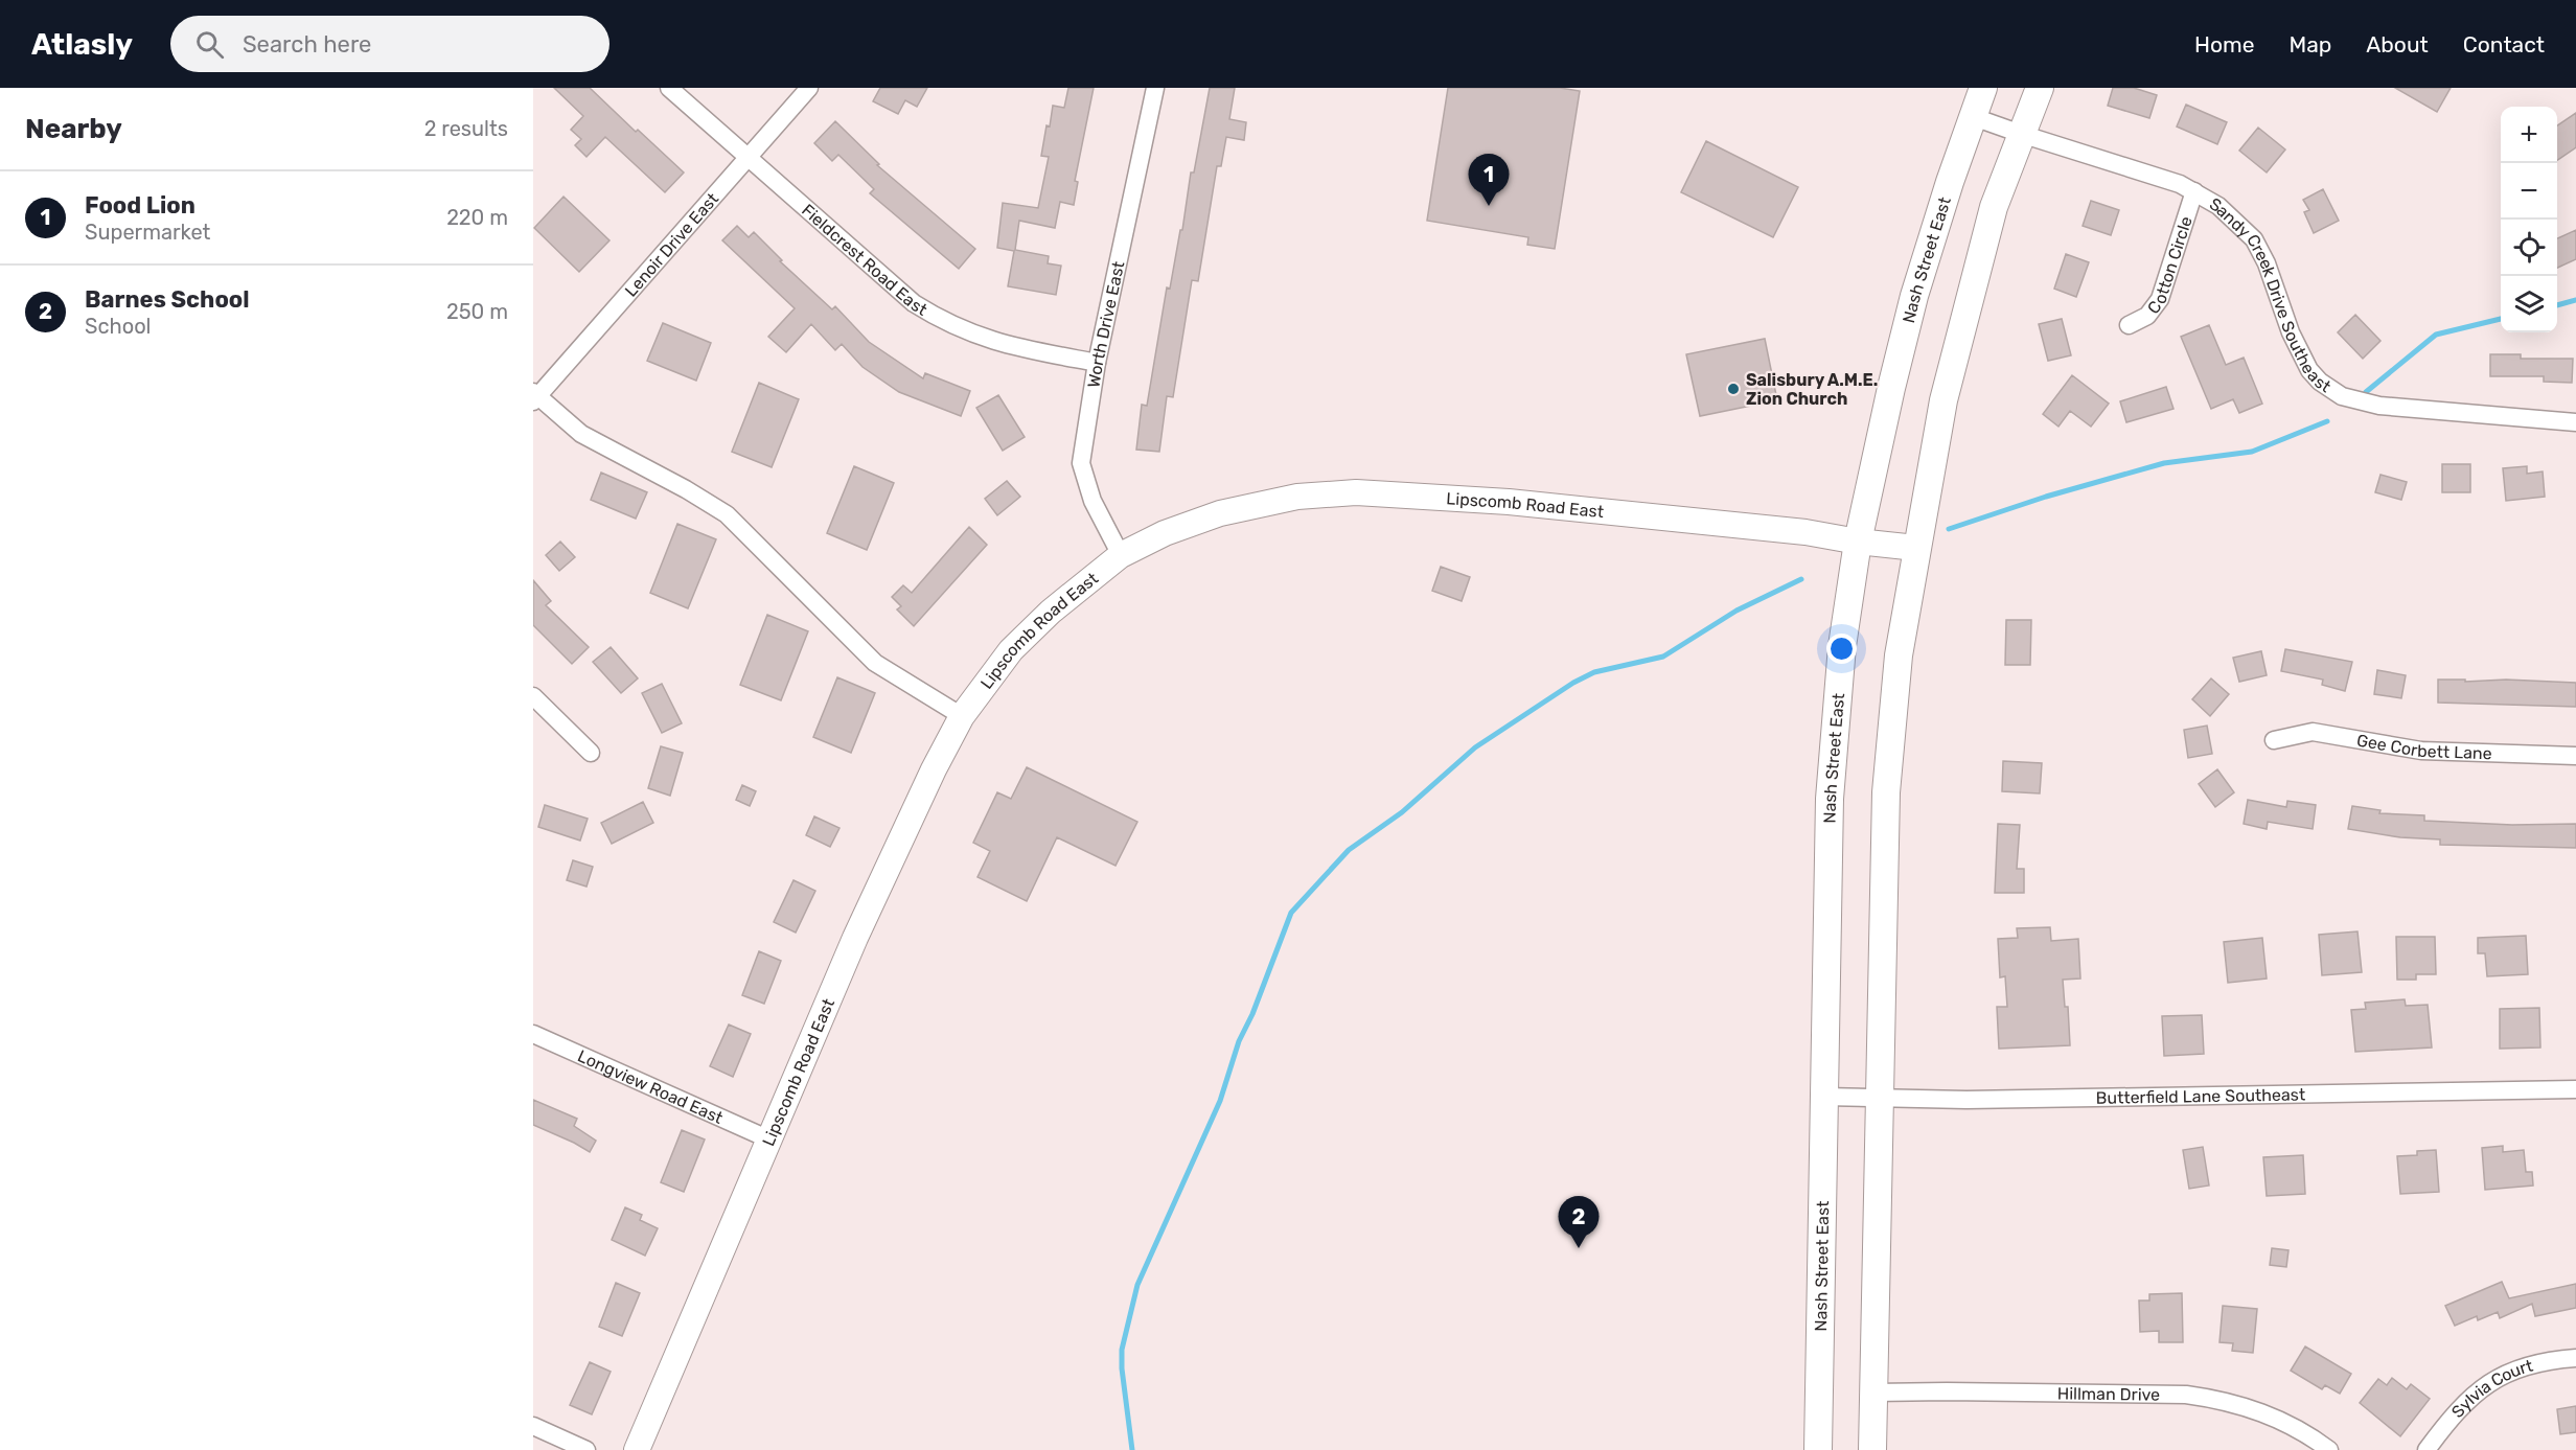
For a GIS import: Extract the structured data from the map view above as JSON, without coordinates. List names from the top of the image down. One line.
{"streets":{"main road":["Nash Street East"],"street":["Lenoir Drive East","Fieldcrest Road East","Cotton Circle","Sandy Creek Drive Southeast","Worth Drive East","Lipscomb Road East","Gee Corbett Lane","Longview Road East","Butterfield Lane Southeast","Sylvia Court","Hillman Drive"]},"crossings":[["Lenoir Drive East","Fieldcrest Road East"],["Fieldcrest Road East","Worth Drive East"],["Nash Street East","Sandy Creek Drive Southeast"],["Nash Street East","Lipscomb Road East"],["Nash Street East","Butterfield Lane Southeast"],["Cotton Circle","Sandy Creek Drive Southeast"],["Worth Drive East","Lipscomb Road East"],["Lipscomb Road East","Longview Road East"]],"places":["Salisbury A.M.E. Zion Church"],"page":{"header":"Atlasly","search":"Search here","nav":["Home","Map","About","Contact"],"heading":["Nearby","2 results"],"map_buttons":["+","−"],"pins":["1","2"],"list":[{"mark":"1","name":"Food Lion","note":"Supermarket","value":"220 m"},{"mark":"2","name":"Barnes School","note":"School","value":"250 m"}]}}
